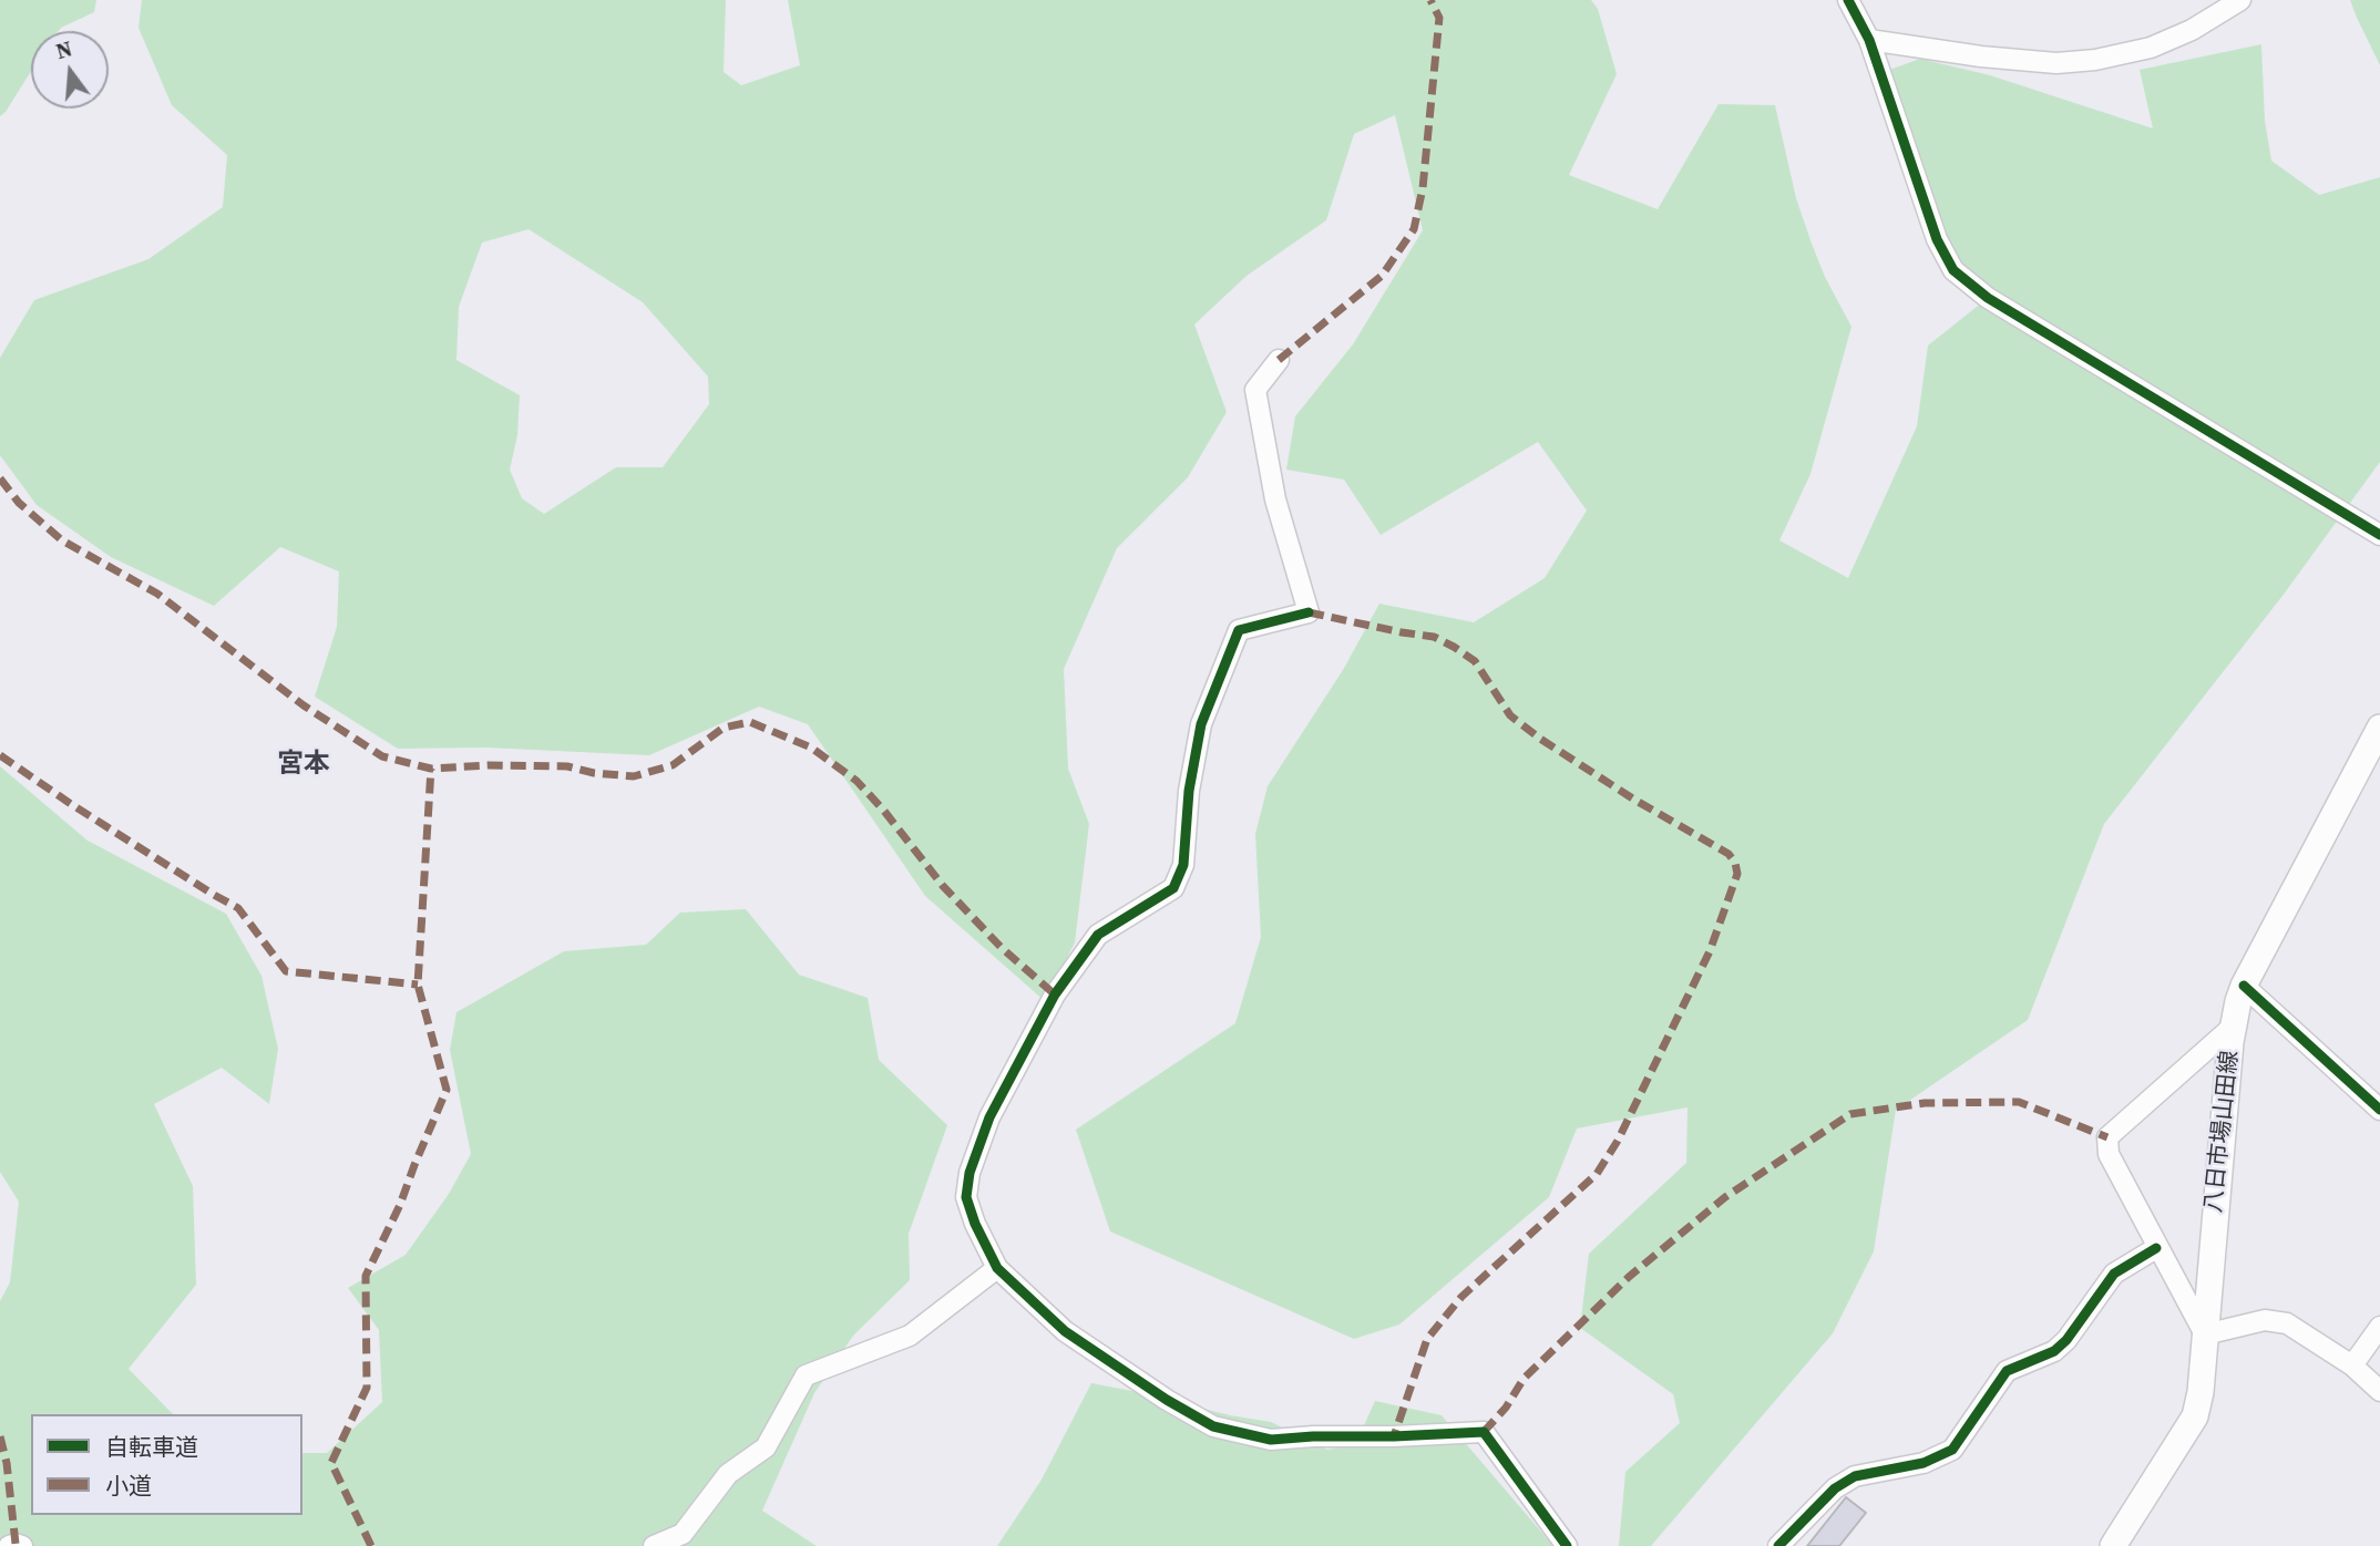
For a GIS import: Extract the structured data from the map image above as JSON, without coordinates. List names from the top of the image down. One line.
{"streets":{"main road":["八日市場山田線"]},"districts":["宮本"],"legend":["自転車道","小道"],"north":"top"}
